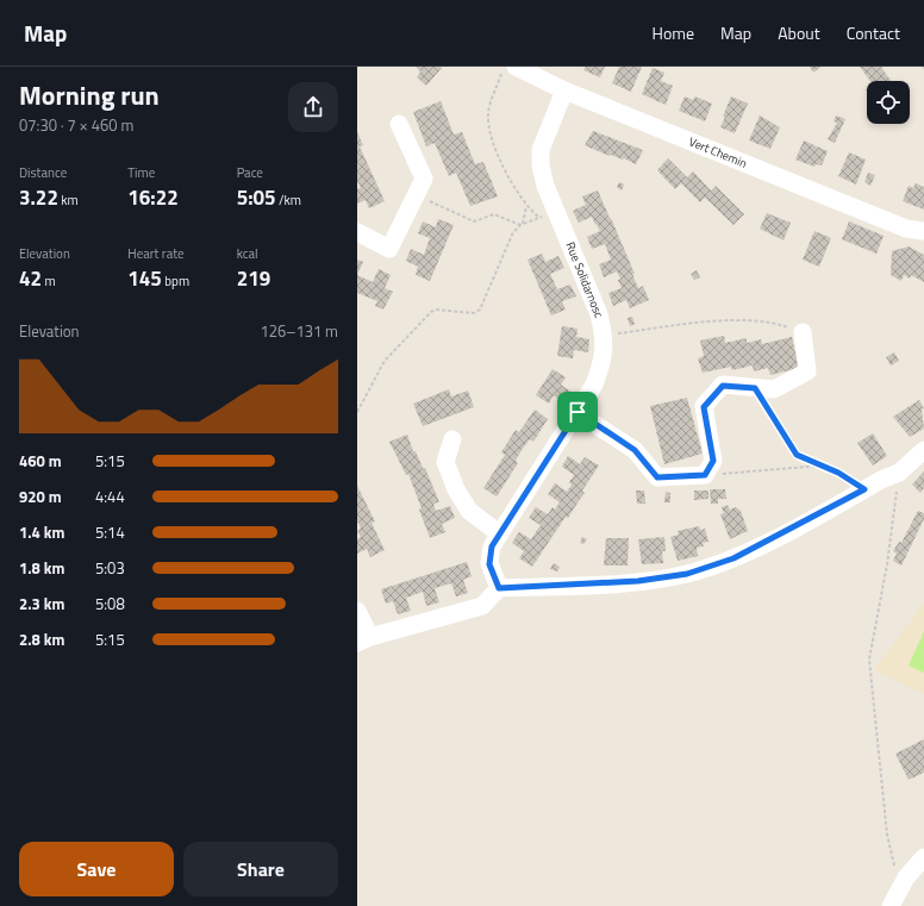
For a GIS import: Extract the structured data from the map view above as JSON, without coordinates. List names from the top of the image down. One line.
{"streets":{"street":["Vert Chemin","Rue Solidarnosc"]},"crossings":[["Vert Chemin","Rue Solidarnosc"]],"page":{"header":"Map","nav":["Home","Map","About","Contact"],"heading":["Morning run","07:30 · 7 × 460 m"],"stats":[["Distance","3.22 km"],["Time","16:22"],["Pace","5:05 /km"],["Elevation","42 m"],["Heart rate","145 bpm"],["kcal","219"]],"chart":["Elevation","126–131 m"],"list":[{"name":"460 m","note":"5:15"},{"name":"920 m","note":"4:44"},{"name":"1.4 km","note":"5:14"},{"name":"1.8 km","note":"5:03"},{"name":"2.3 km","note":"5:08"},{"name":"2.8 km","note":"5:15"}],"buttons":["Save","Share"]}}
